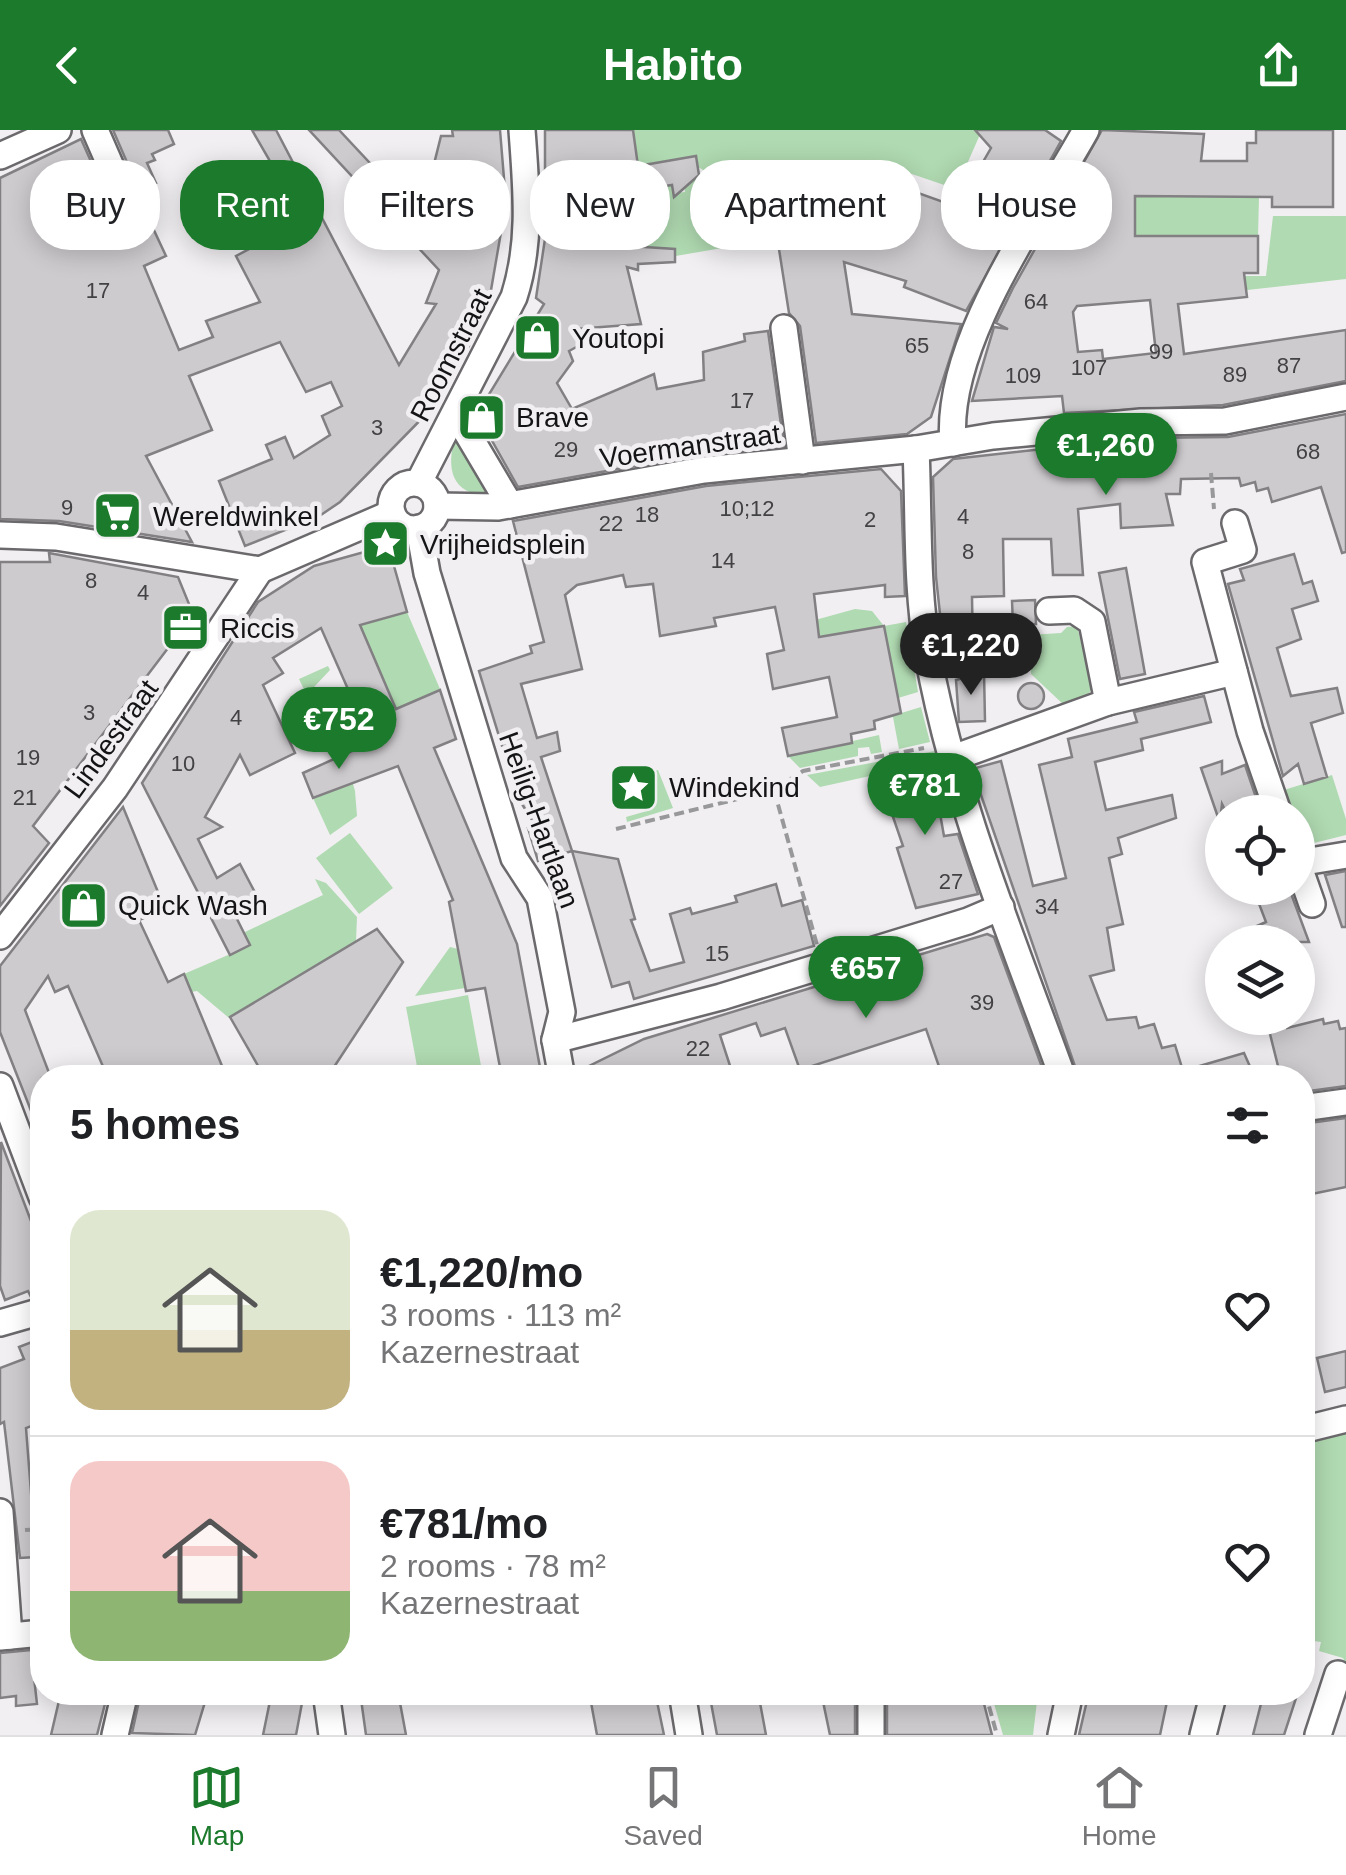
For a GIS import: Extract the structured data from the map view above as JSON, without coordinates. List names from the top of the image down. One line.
{"streets":{"street":["Roomstraat","Voermanstraat","Lindestraat","Heilig-Hartlaan"]},"crossings":[["Roomstraat","Voermanstraat"],["Roomstraat","Heilig-Hartlaan"],["Voermanstraat","Heilig-Hartlaan"]],"places":{"shop":["Youtopi","Brave","Quick Wash"],"supermarket":["Wereldwinkel"],"place":["Vrijheidsplein","Windekind"],"office":["Riccis"]},"house_numbers":["17","64","65","99","87","107","89","109","17","3","29","68","9","10;12","18","4","2","22","8","14","8","4","3","4","19","10","21","27","34","15","39","22"],"page":{"header":"Habito","chip":["Buy","Rent","Filters","New","Apartment","House"],"price":["€1,260","€1,220","€752","€781","€657"],"heading":"5 homes","list":[{"name":"€1,220/mo","note":"3 rooms · 113 m² · Kazernestraat"},{"name":"€781/mo","note":"2 rooms · 78 m² · Kazernestraat"}],"tabs":["Map","Saved","Home"]}}
